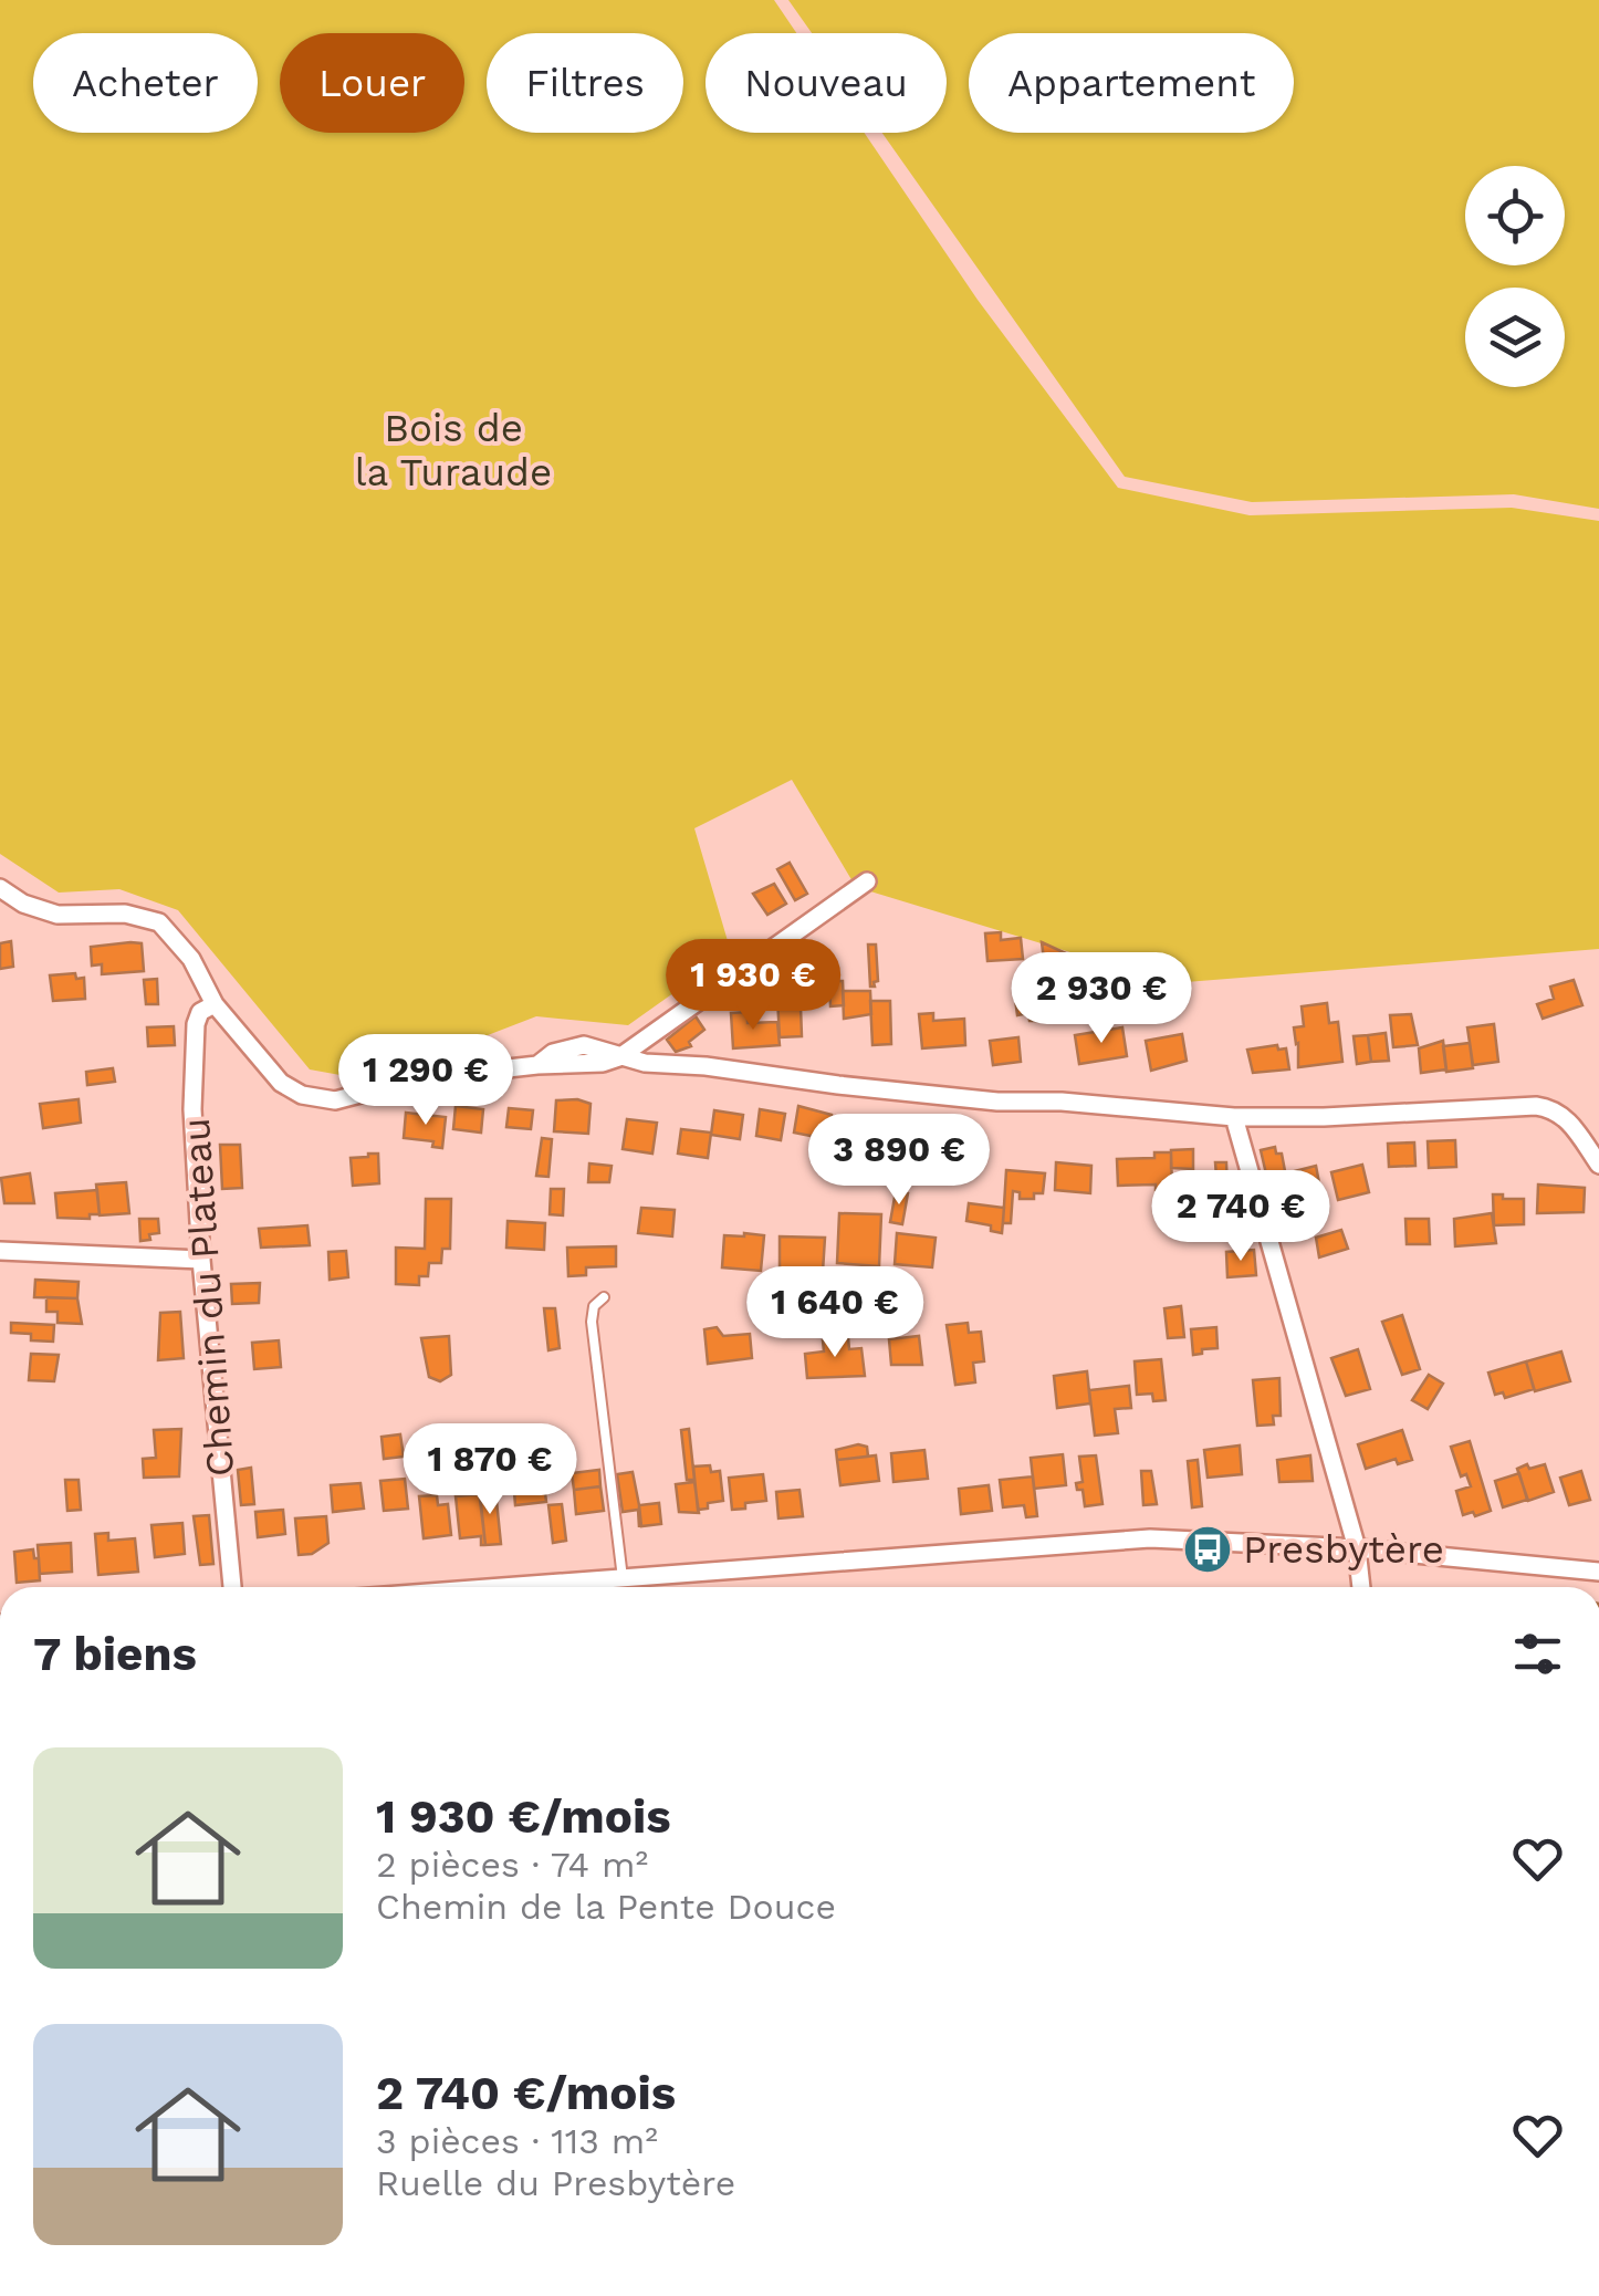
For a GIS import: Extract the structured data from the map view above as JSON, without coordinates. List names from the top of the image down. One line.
{"streets":{"street":["Chemin du Plateau"]},"parks":["Bois de la Turaude"],"places":{"bus stop":["Presbytère"]},"page":{"chip":["Acheter","Louer","Filtres","Nouveau","Appartement"],"price":["1 930 €","2 930 €","1 290 €","3 890 €","2 740 €","1 640 €","1 870 €"],"heading":"7 biens","list":[{"name":"1 930 €/mois","note":"2 pièces · 74 m² · Chemin de la Pente Douce"},{"name":"2 740 €/mois","note":"3 pièces · 113 m² · Ruelle du Presbytère"}]}}
